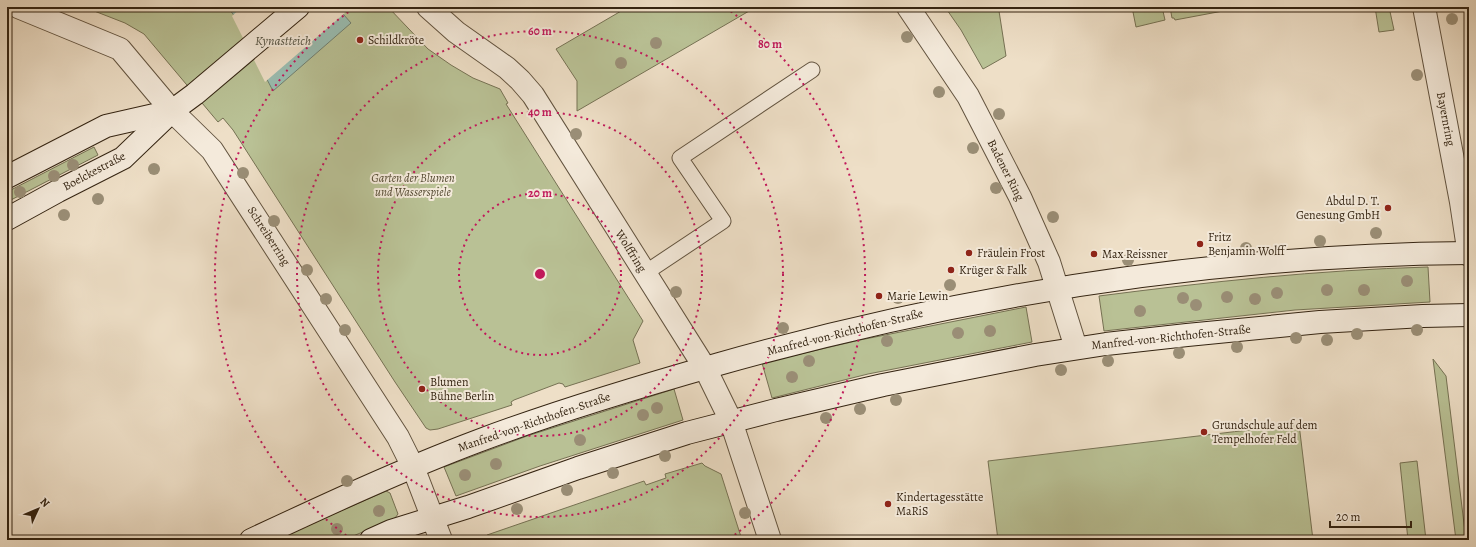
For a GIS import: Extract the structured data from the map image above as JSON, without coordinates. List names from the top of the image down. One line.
{"streets":{"street":["Bayernring","Badener Ring","Boelckestraße","Schreiberring","Wolffring","Manfred-von-Richthofen-Straße"]},"crossings":[["Bayernring","Manfred-von-Richthofen-Straße"],["Badener Ring","Manfred-von-Richthofen-Straße"],["Boelckestraße","Schreiberring"],["Schreiberring","Manfred-von-Richthofen-Straße"],["Wolffring","Manfred-von-Richthofen-Straße"]],"water":["Kynastteich"],"parks":["Garten der Blumen und Wasserspiele"],"places":["Schildkröte","Abdul D. T. Genesung GmbH","Fritz Benjamin Wolff","Fräulein Frost","Max Reissner","Krüger & Falk","Marie Lewin","Blumen Bühne Berlin","Grundschule auf dem Tempelhofer Feld","Kindertagesstätte MaRiS"],"scale_bar":"20 m","north":"top right","rings":["60 m","80 m","40 m","20 m"]}
